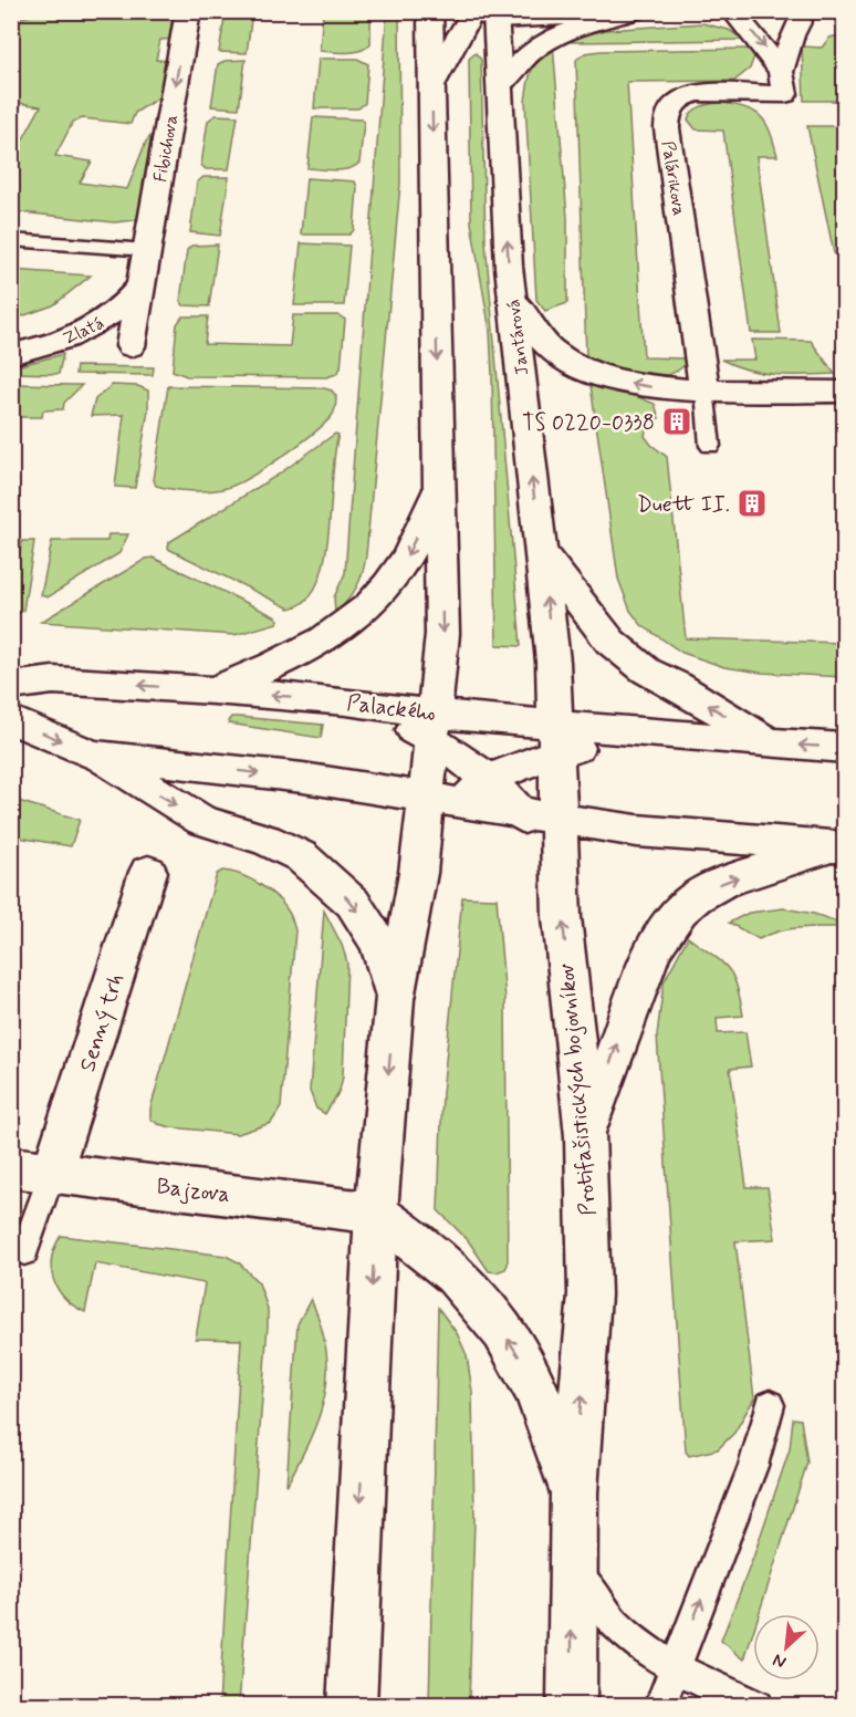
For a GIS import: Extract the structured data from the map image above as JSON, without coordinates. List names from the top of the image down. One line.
{"streets":{"street":["Fibichova","Palárikova","Zlatá","Jantárová","Palackého","Senný trh","Protifašistických bojovníkov","Bajzova"]},"crossings":[["Fibichova","Zlatá"],["Jantárová","Palackého"],["Jantárová","Protifašistických bojovníkov"],["Senný trh","Bajzova"],["Protifašistických bojovníkov","Bajzova"]],"places":{"building":["TS 0220-0338","Duett II."]},"north":"bottom left"}
